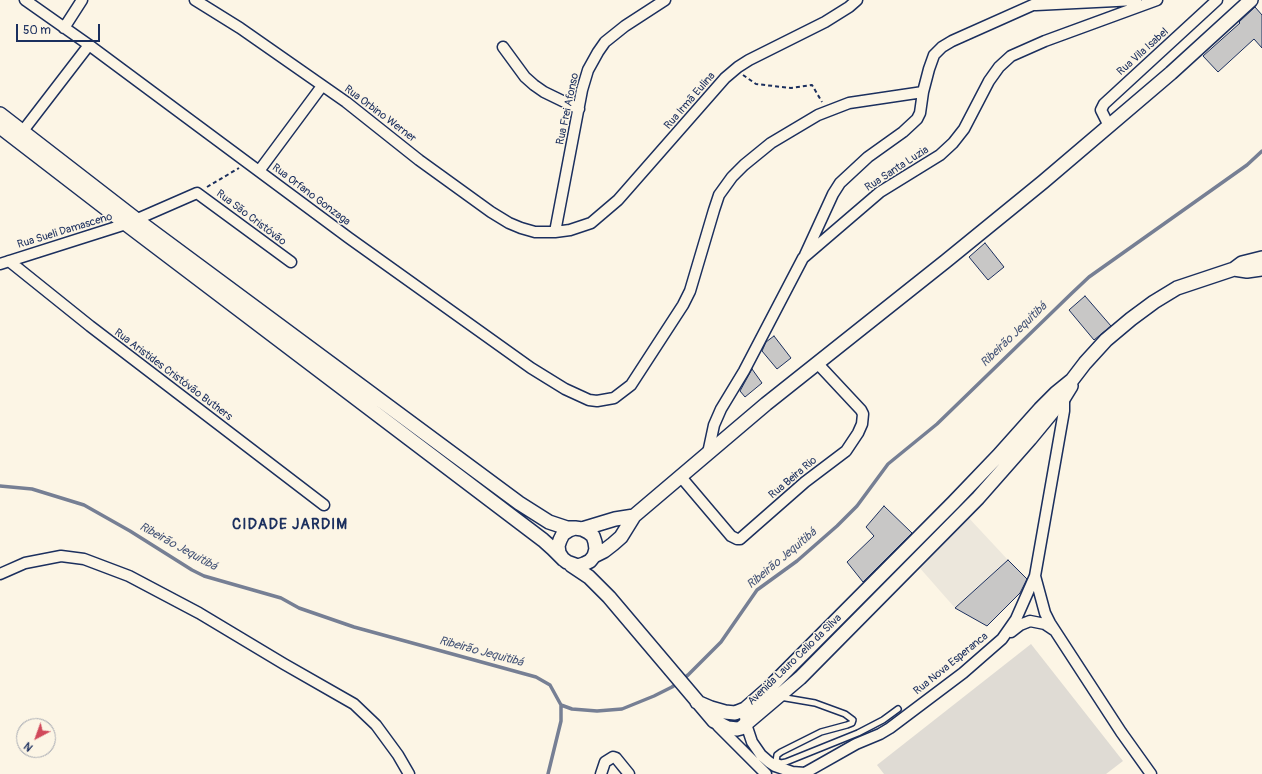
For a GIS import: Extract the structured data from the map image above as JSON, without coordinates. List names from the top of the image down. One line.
{"streets":{"street":["Rua Vila Isabel","Rua Irmã Eulina","Rua Frei Afonso","Rua Orbino Werner","Rua Santa Luzia","Rua Orfano Gonzaga","Rua São Cristóvão","Rua Sueli Damasceno","Rua Aristides Cristóvão Buthers","Rua Beira Rio","Avenida Lauro Celio da Silva","Rua Nova Esperanca"]},"crossings":[["Rua Irmã Eulina","Rua Frei Afonso"],["Rua Irmã Eulina","Rua Orbino Werner"],["Rua Frei Afonso","Rua Orbino Werner"],["Rua São Cristóvão","Rua Sueli Damasceno"],["Rua Sueli Damasceno","Rua Aristides Cristóvão Buthers"],["Avenida Lauro Celio da Silva","Rua Nova Esperanca"]],"districts":["CIDADE JARDIM"],"water":["Ribeirão Jequitibá"],"scale_bar":"50 m","north":"bottom left"}
